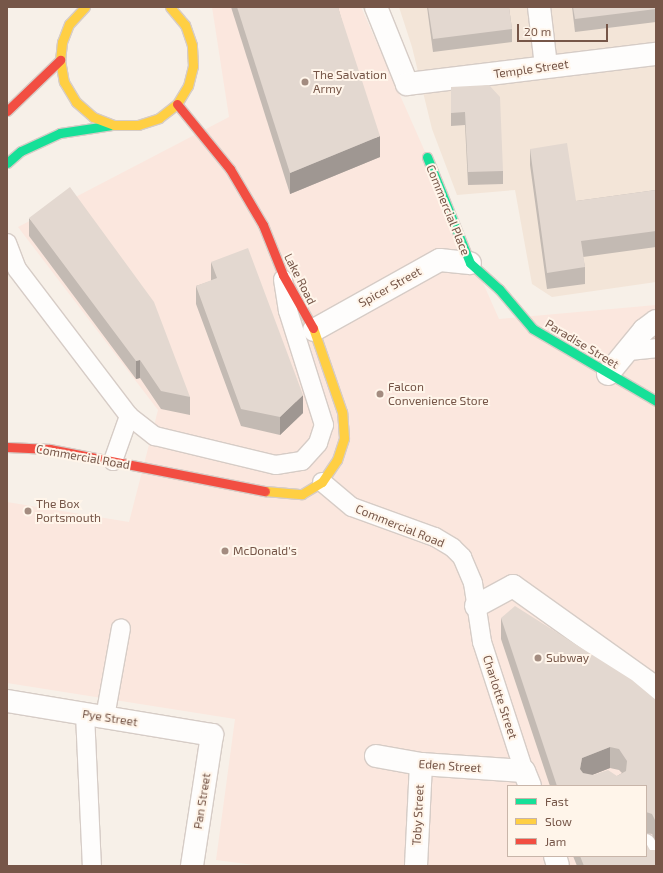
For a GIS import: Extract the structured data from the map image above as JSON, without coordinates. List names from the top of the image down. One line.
{"streets":{"street":["Temple Street","Commercial Place","Lake Road","Spicer Street","Paradise Street","Commercial Road","Pye Street","Eden Street","Pan Street","Toby Street"],"lane":["Charlotte Street"]},"crossings":[["Commercial Place","Spicer Street"],["Commercial Place","Paradise Street"],["Lake Road","Spicer Street"],["Lake Road","Commercial Road"],["Spicer Street","Paradise Street"],["Commercial Road","Charlotte Street"],["Charlotte Street","Eden Street"],["Pye Street","Pan Street"],["Eden Street","Toby Street"]],"places":["The Salvation Army","Falcon Convenience Store","The Box Portsmouth","McDonald's","Subway"],"legend":["Fast","Slow","Jam"],"scale_bar":"20 m"}
